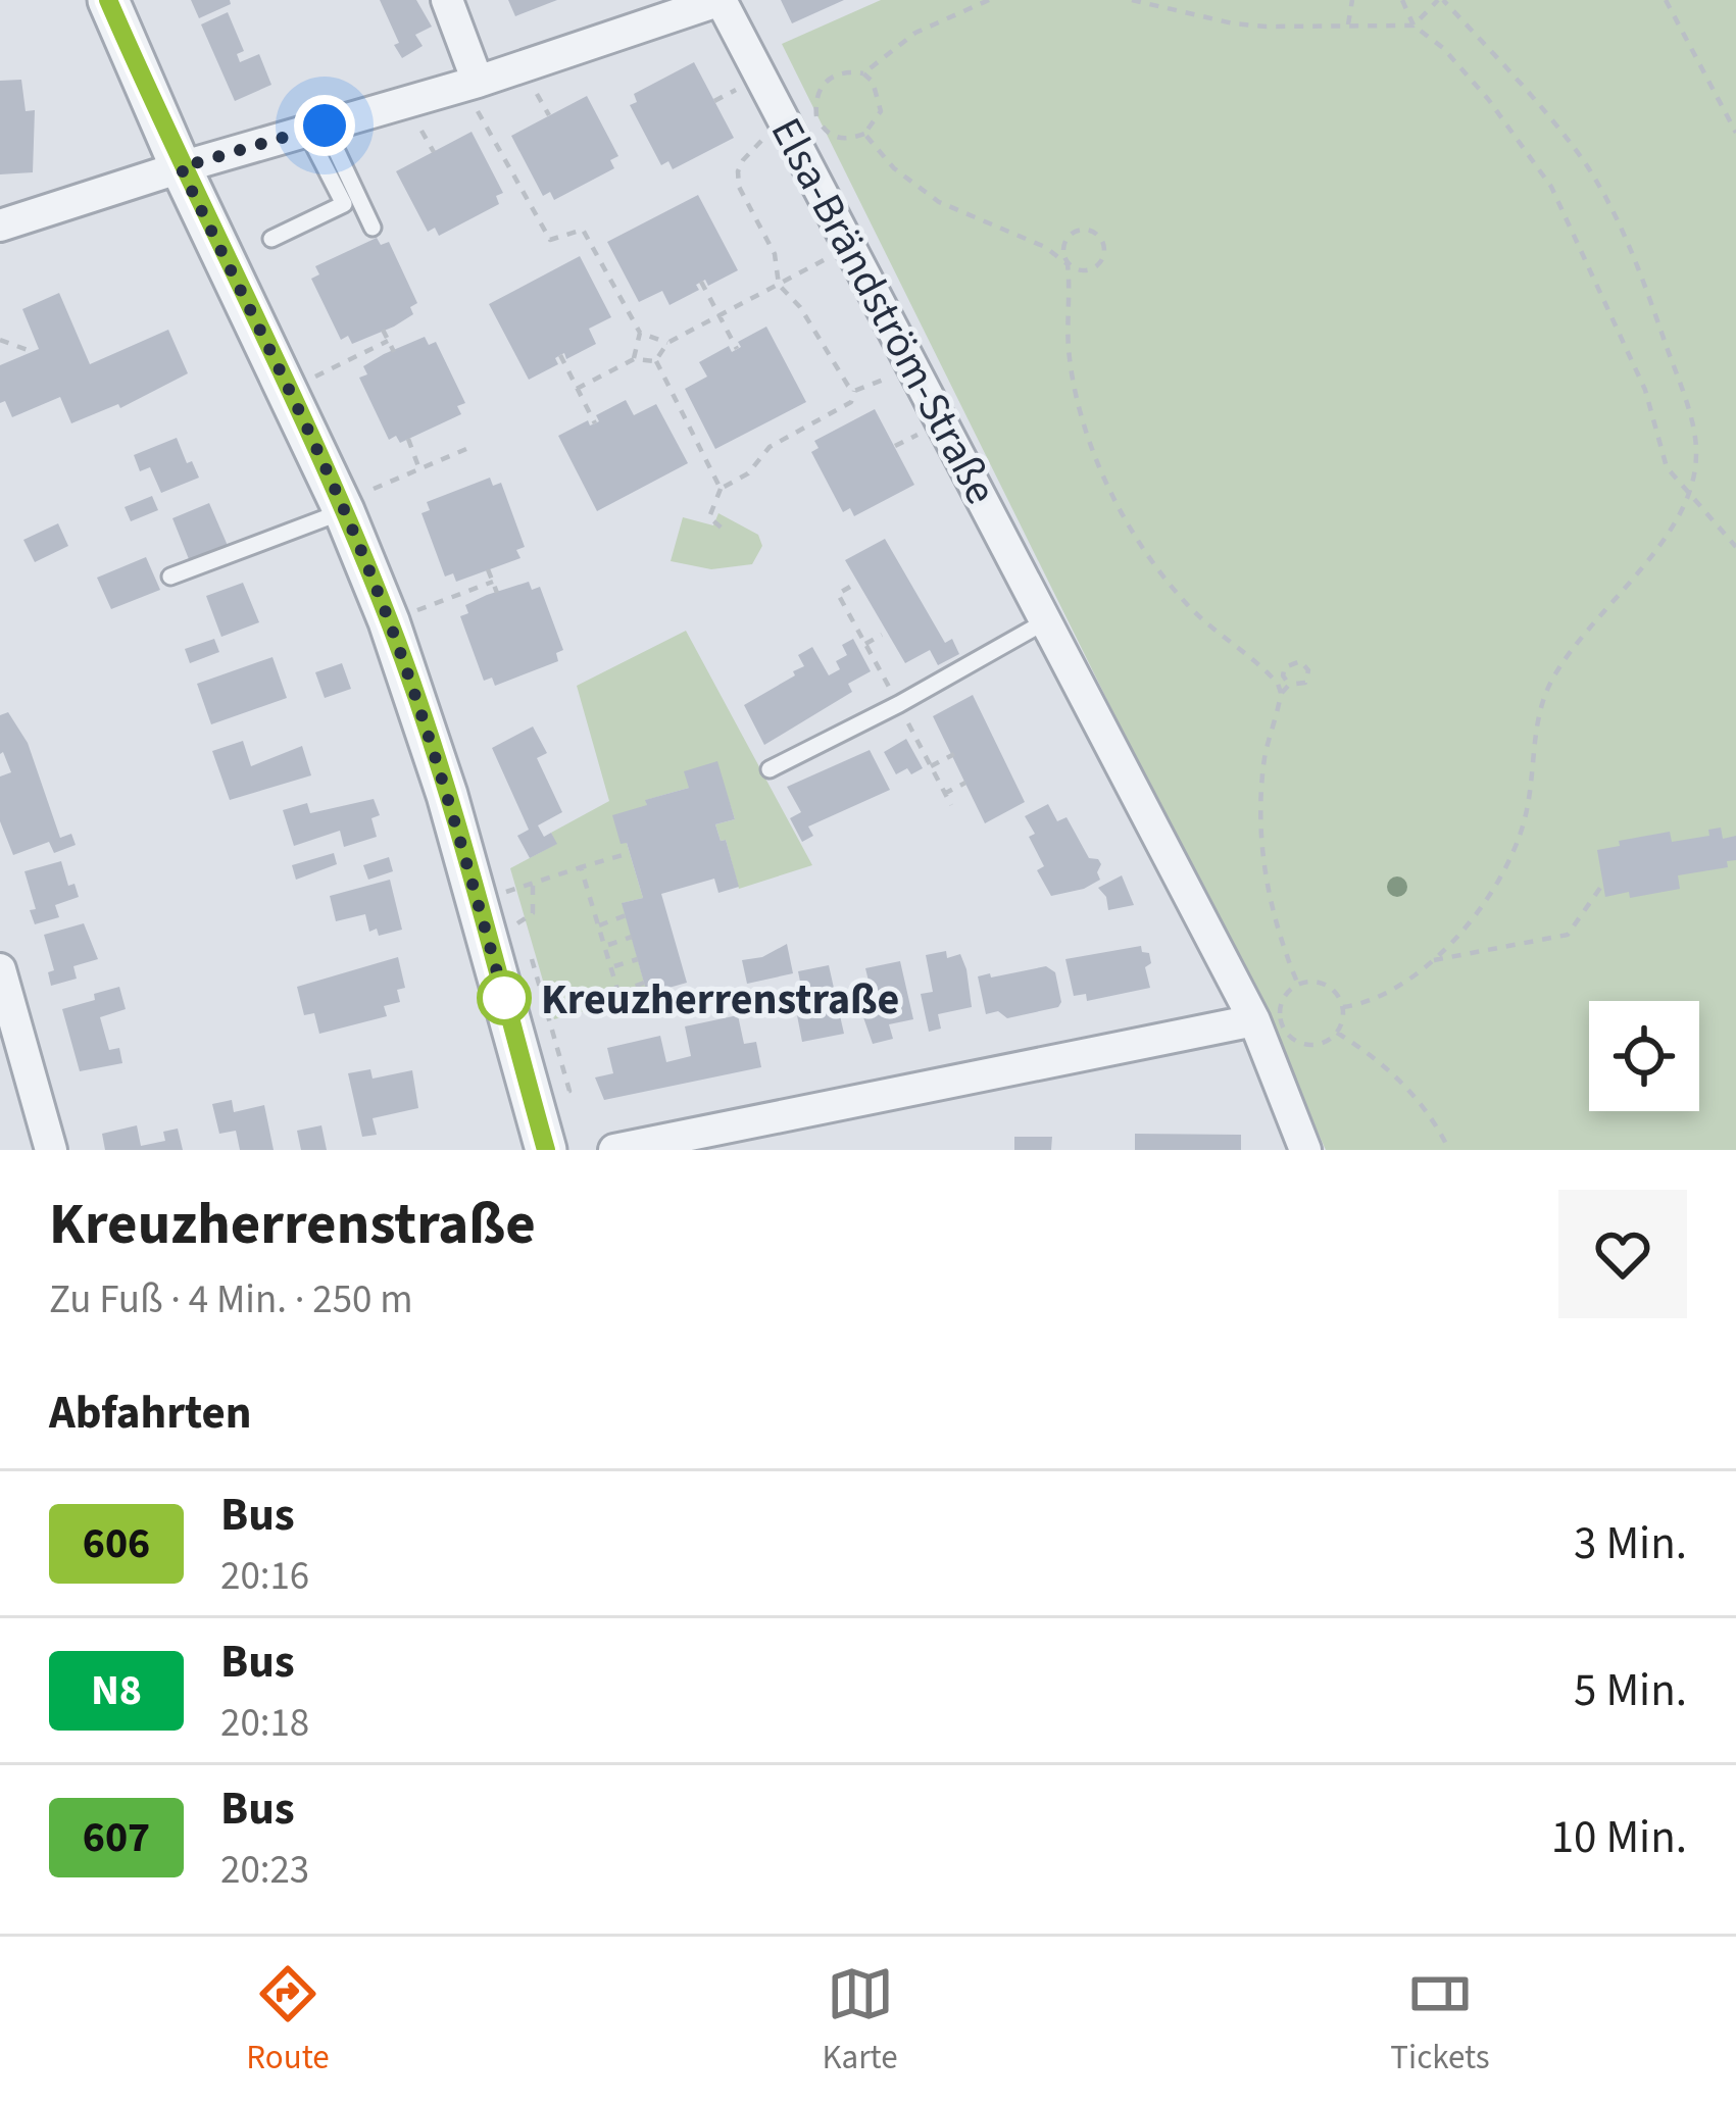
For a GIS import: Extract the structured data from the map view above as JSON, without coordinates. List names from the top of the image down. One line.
{"streets":{"street":["Elsa-Brändström-Straße"]},"places":["Kreuzherrenstraße"],"lines":["bus line 606"],"page":{"heading":[["Kreuzherrenstraße","Zu Fuß · 4 Min. · 250 m"],"Abfahrten"],"list":[{"mark":"606","name":"Bus","note":"20:16","value":"3 Min."},{"mark":"N8","name":"Bus","note":"20:18","value":"5 Min."},{"mark":"607","name":"Bus","note":"20:23","value":"10 Min."}],"tabs":["Route","Karte","Tickets"]}}
